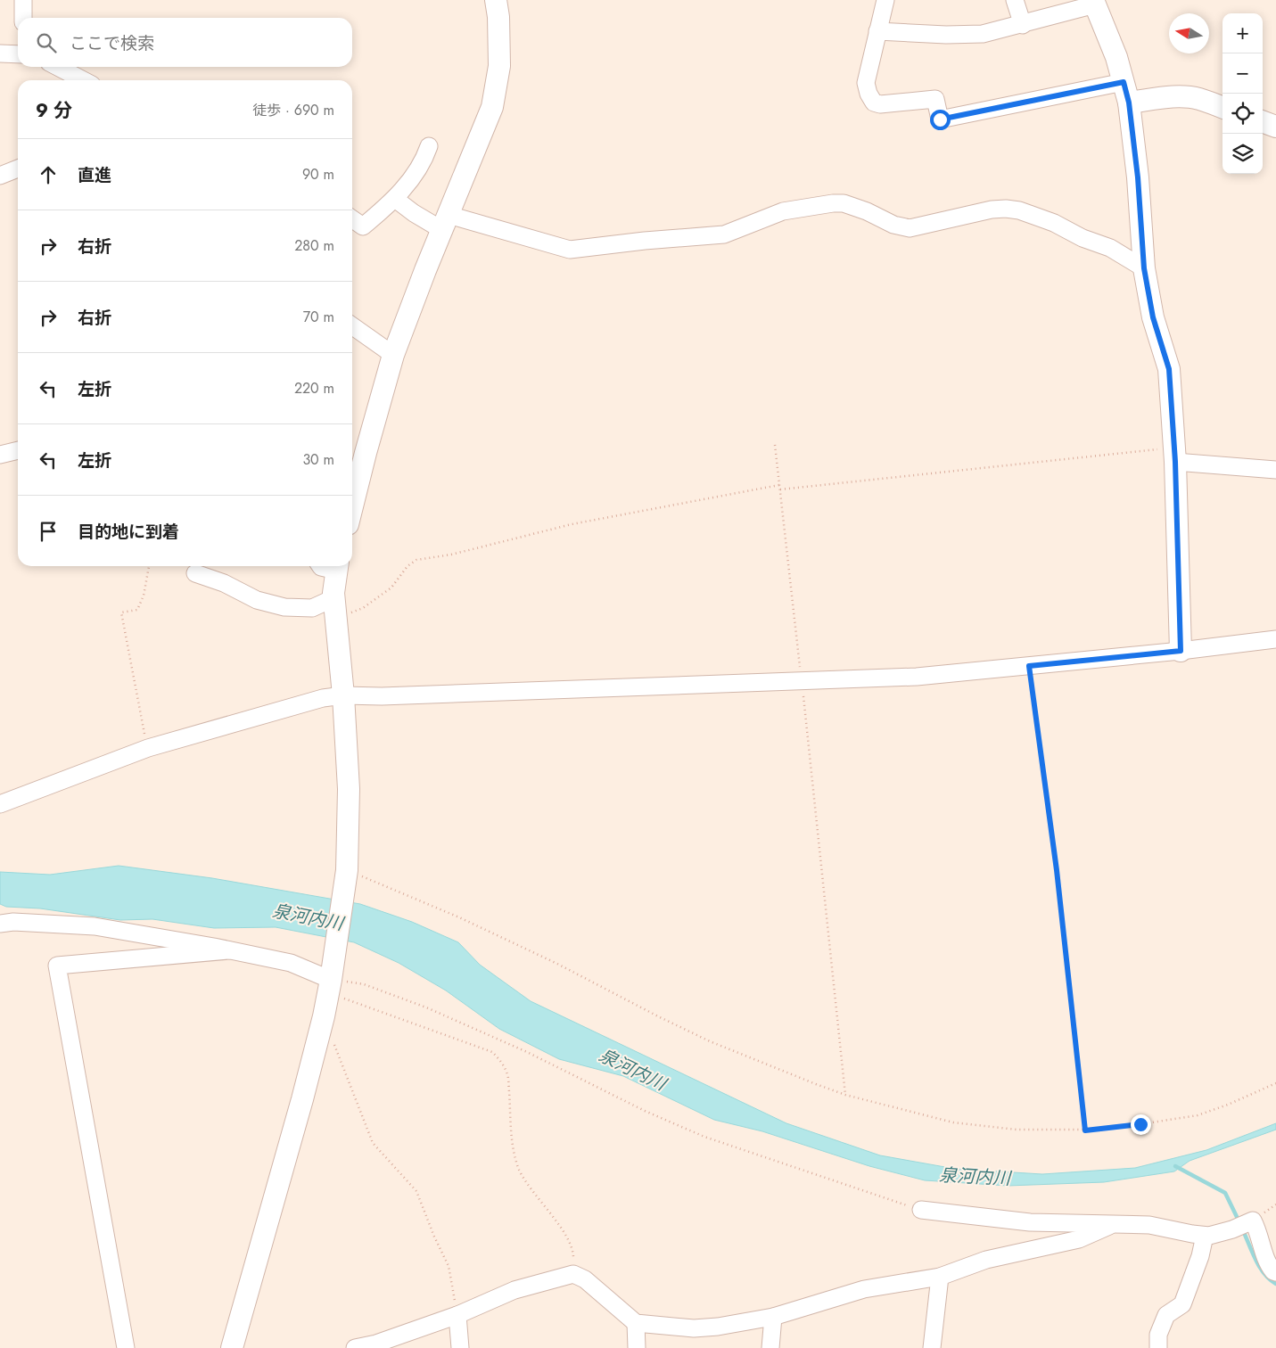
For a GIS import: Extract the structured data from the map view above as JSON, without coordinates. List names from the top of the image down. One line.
{"water":["泉河内川"],"north":"left","page":{"map_buttons":["+","−"],"search":"ここで検索","heading":["9 分","徒歩 · 690 m"],"list":[["直進","90 m"],["右折","280 m"],["右折","70 m"],["左折","220 m"],["左折","30 m"],"目的地に到着"]}}
